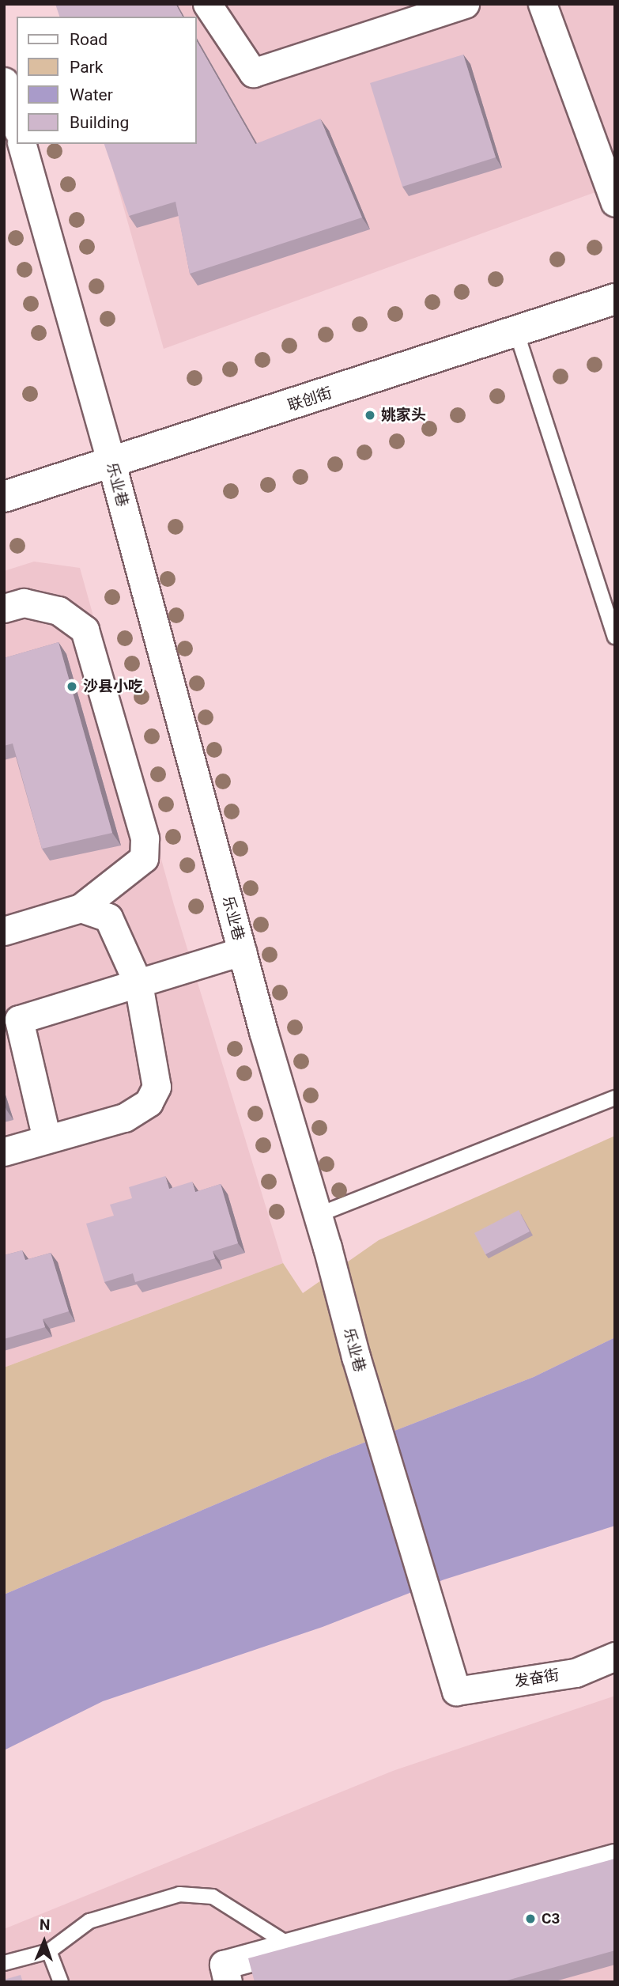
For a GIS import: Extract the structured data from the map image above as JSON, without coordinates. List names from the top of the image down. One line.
{"streets":{"street":["联创街","乐业巷","发奋街"]},"crossings":[["联创街","乐业巷"],["乐业巷","发奋街"]],"places":["姚家头","沙县小吃","C3"],"legend":["Road","Park","Water","Building"],"north":"top"}
